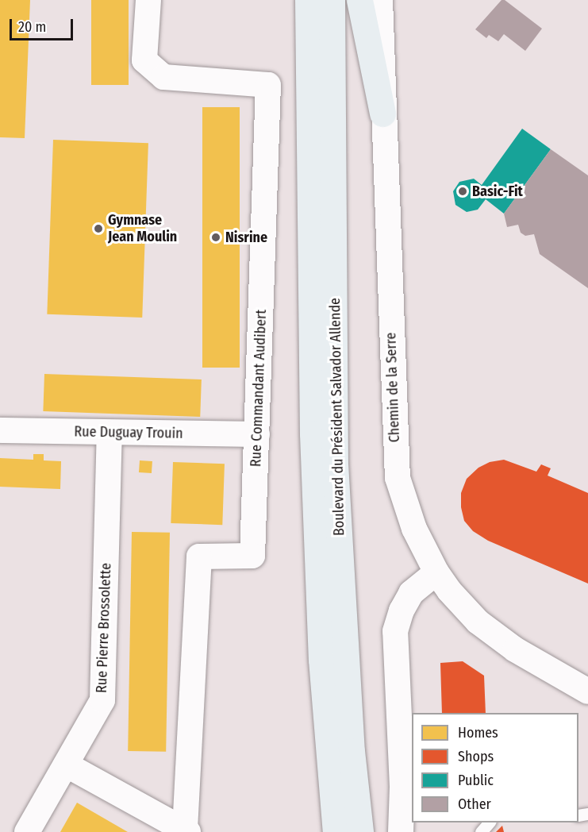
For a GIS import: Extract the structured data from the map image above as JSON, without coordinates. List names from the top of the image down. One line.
{"streets":{"main road":["Boulevard du Président Salvador Allende"],"street":["Chemin de la Serre","Rue Commandant Audibert","Rue Duguay Trouin","Rue Pierre Brossolette"]},"crossings":[["Rue Commandant Audibert","Rue Duguay Trouin"],["Rue Duguay Trouin","Rue Pierre Brossolette"]],"places":["Basic-Fit","Gymnase Jean Moulin","Nisrine"],"legend":["Homes","Shops","Public","Other"],"scale_bar":"20 m"}
